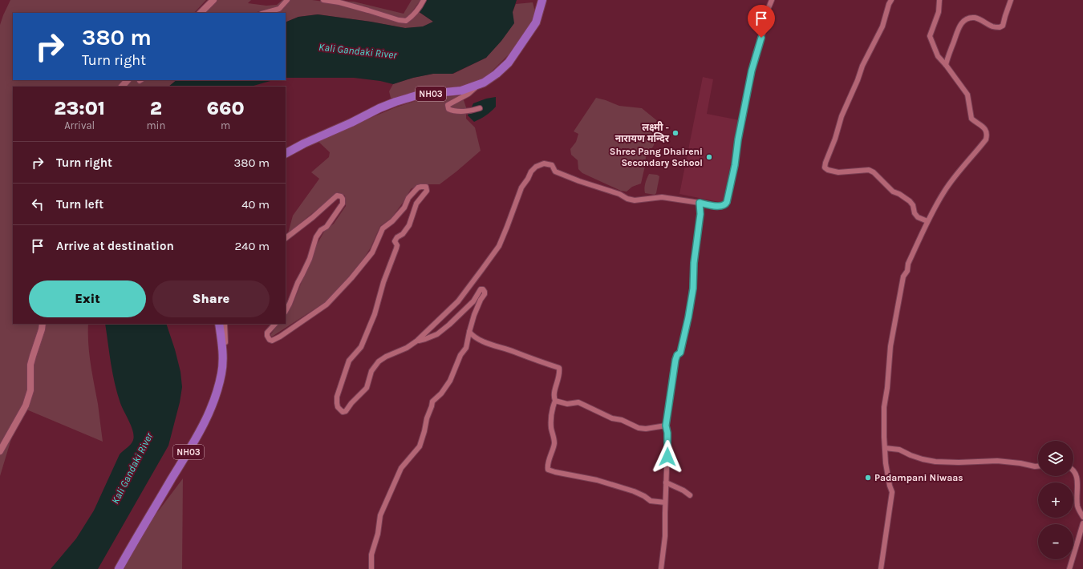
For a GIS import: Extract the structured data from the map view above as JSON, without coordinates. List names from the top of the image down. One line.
{"streets":{"highway":["NH03"]},"water":["Kali Gandaki River"],"places":["लक्ष्मी - नारायण मन्दिर","Shree Pang Dhaireni Secondary School","Padampani Niwaas"],"page":{"turn":["380 m","Turn right"],"eta":["23:01","Arrival","2","min","660","m"],"list":[{"name":"Turn right","value":"380 m"},{"name":"Turn left","value":"40 m"},{"name":"Arrive at destination","value":"240 m"}],"buttons":["Exit","Share"],"map_buttons":["+","−"]}}
